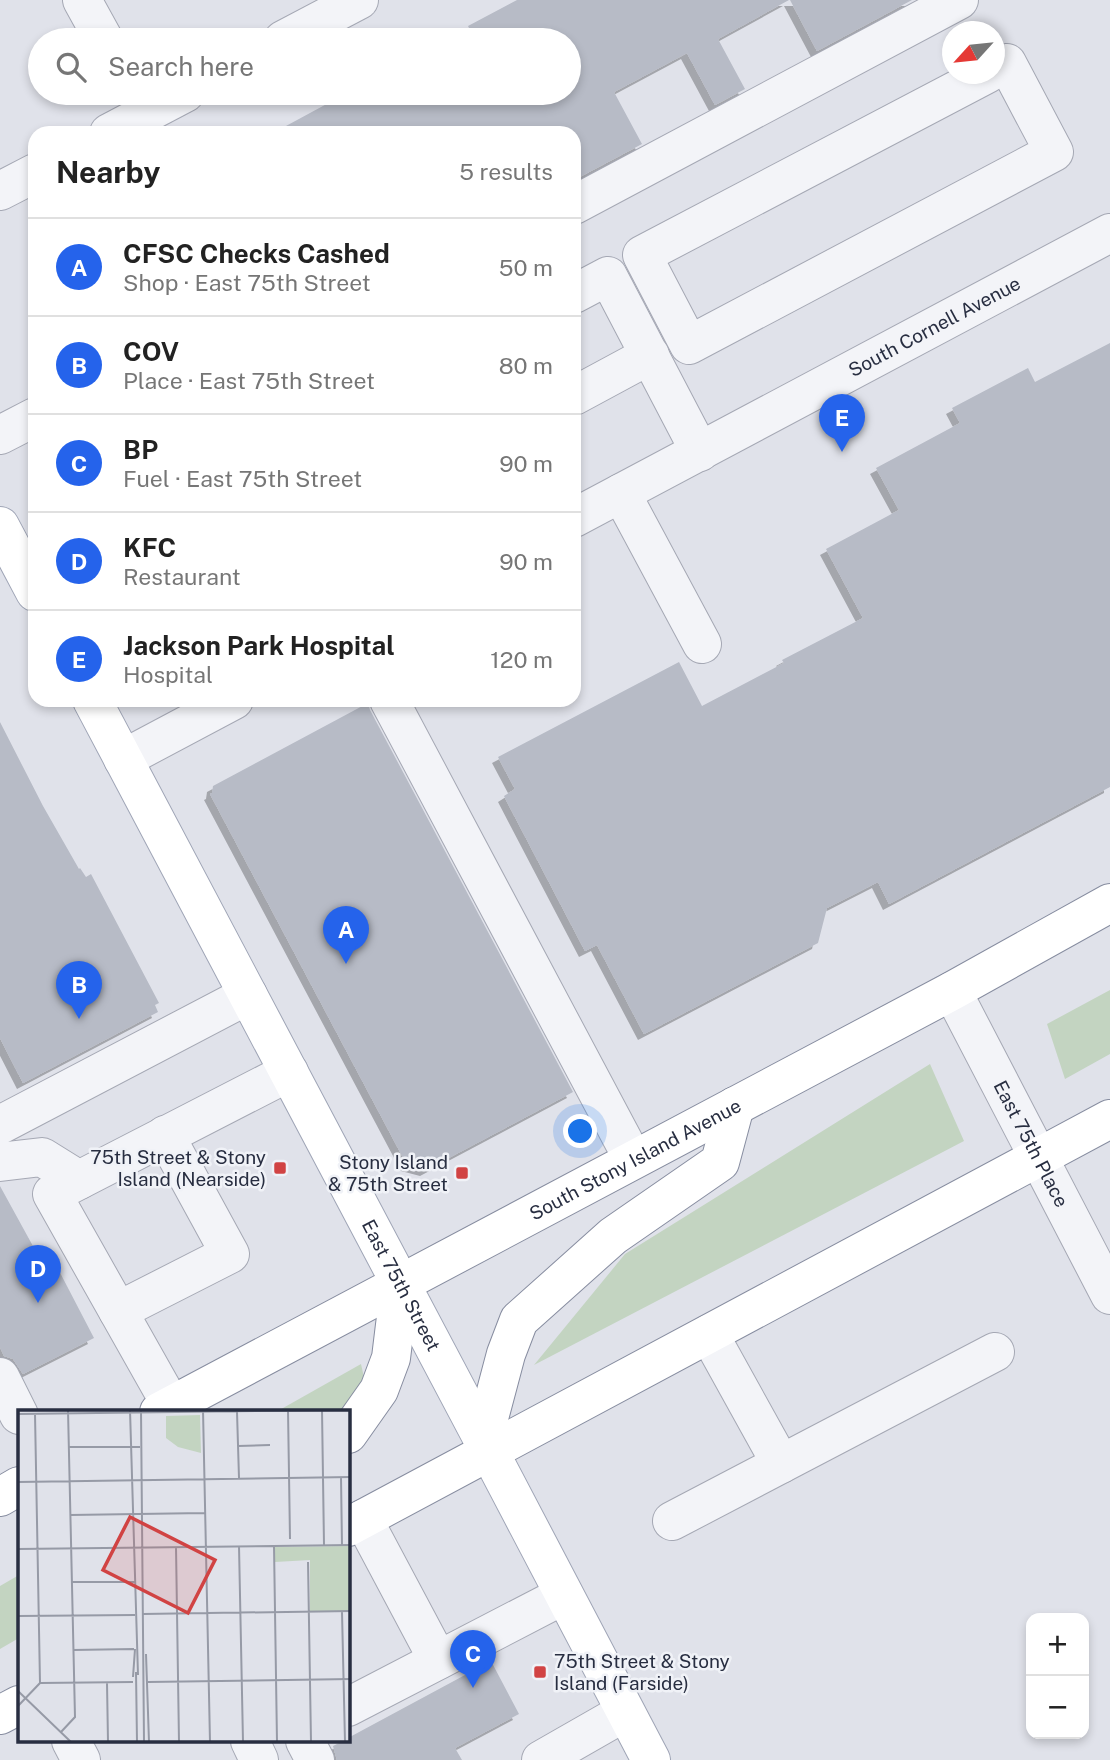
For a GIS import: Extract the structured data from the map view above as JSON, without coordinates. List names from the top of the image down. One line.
{"streets":{"main road":["South Stony Island Avenue","East 75th Street"],"street":["South Cornell Avenue","East 75th Place"]},"crossings":[["East 75th Place","South Stony Island Avenue"],["South Stony Island Avenue","East 75th Street"]],"places":{"transit":["75th Street & Stony Island (Nearside)","Stony Island & 75th Street","75th Street & Stony Island (Farside)"]},"north":"bottom left","page":{"search":"Search here","heading":["Nearby","5 results"],"list":[{"mark":"A","name":"CFSC Checks Cashed","note":"Shop · East 75th Street","value":"50 m"},{"mark":"B","name":"COV","note":"Place · East 75th Street","value":"80 m"},{"mark":"C","name":"BP","note":"Fuel · East 75th Street","value":"90 m"},{"mark":"D","name":"KFC","note":"Restaurant","value":"90 m"},{"mark":"E","name":"Jackson Park Hospital","note":"Hospital","value":"120 m"}],"pins":["E","A","B","D","C"],"map_buttons":["+","−"]}}
